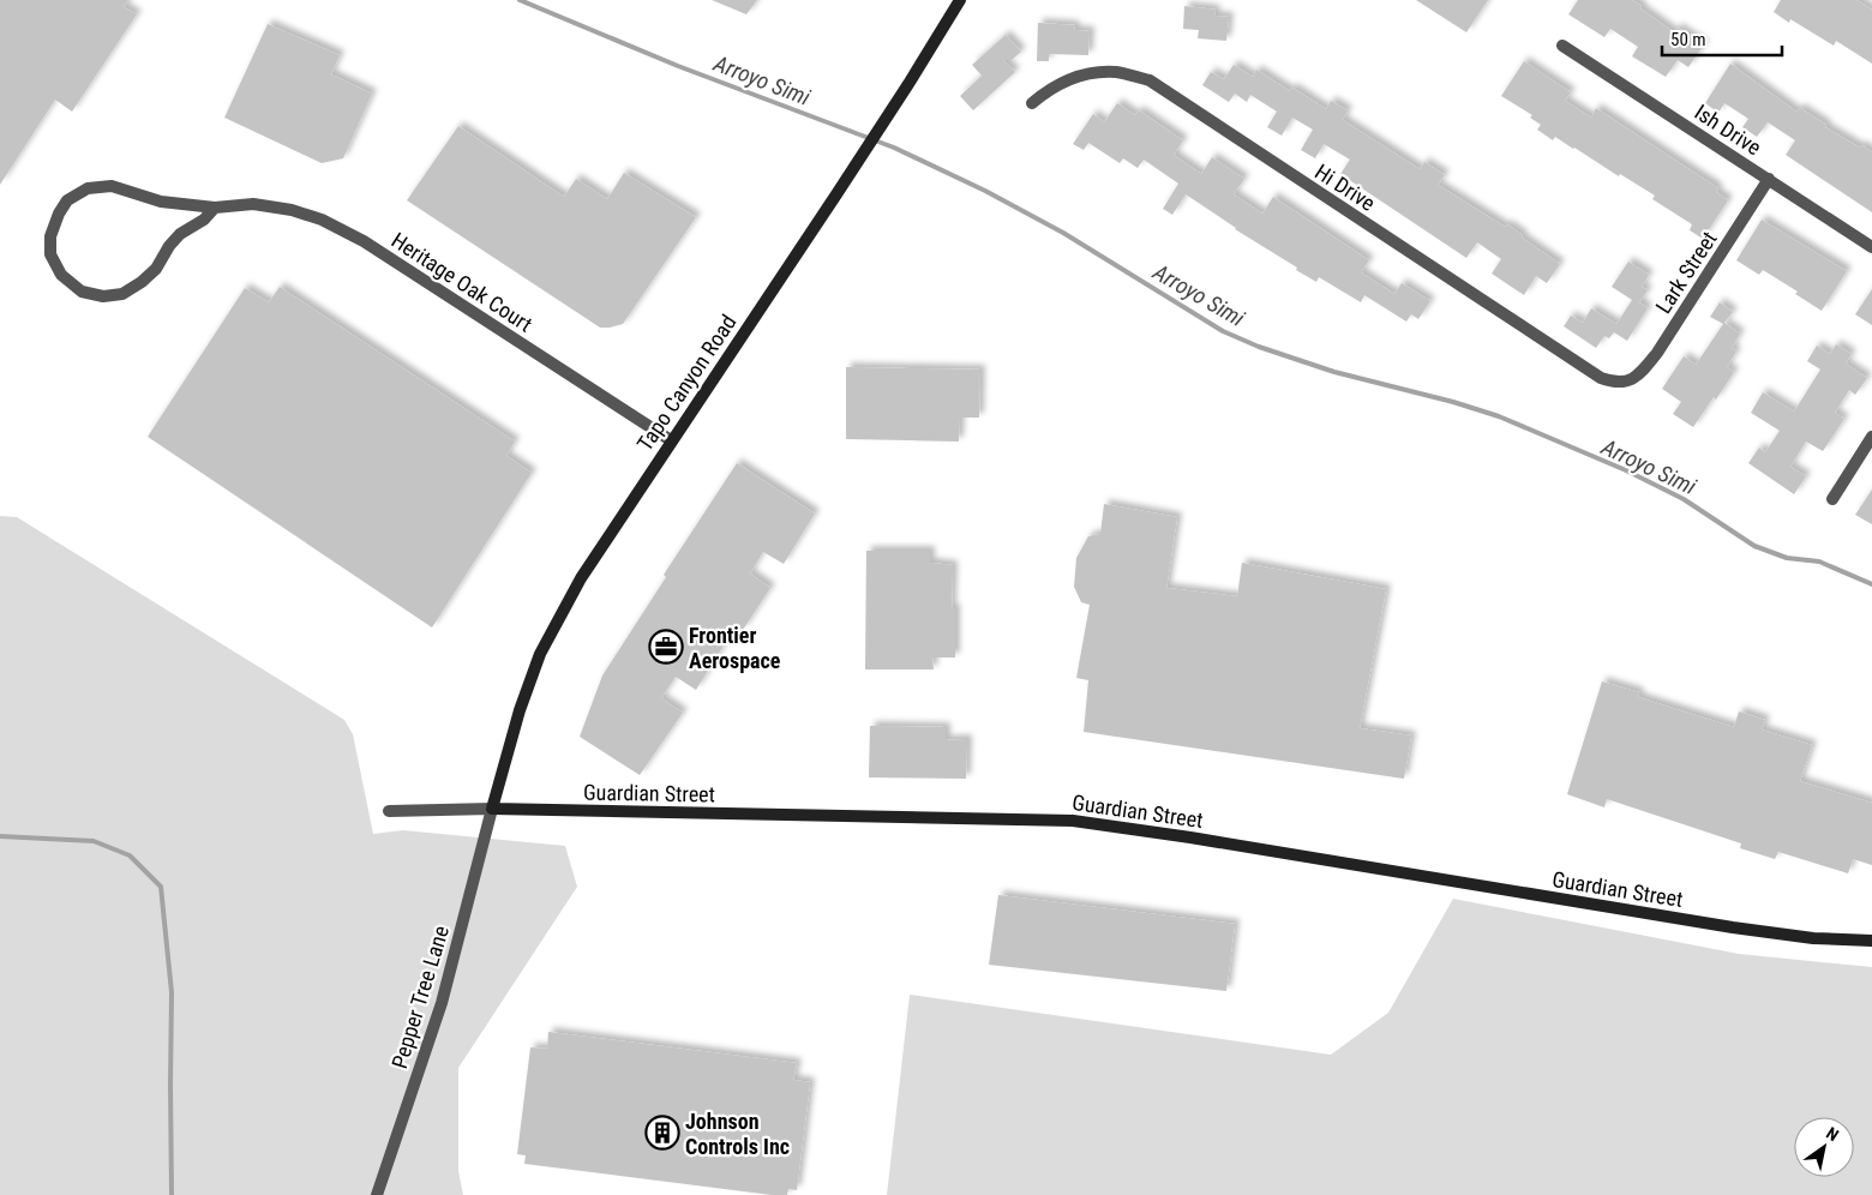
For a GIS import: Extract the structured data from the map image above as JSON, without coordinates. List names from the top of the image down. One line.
{"streets":{"street":["Ish Drive","Hi Drive","Lark Street","Heritage Oak Court","Tapo Canyon Road","Guardian Street","Pepper Tree Lane"]},"crossings":[["Ish Drive","Lark Street"],["Hi Drive","Lark Street"],["Heritage Oak Court","Tapo Canyon Road"],["Tapo Canyon Road","Guardian Street"],["Tapo Canyon Road","Pepper Tree Lane"],["Guardian Street","Pepper Tree Lane"]],"water":["Arroyo Simi"],"places":{"office":["Frontier Aerospace"],"building":["Johnson Controls Inc"]},"scale_bar":"50 m","north":"top right"}
